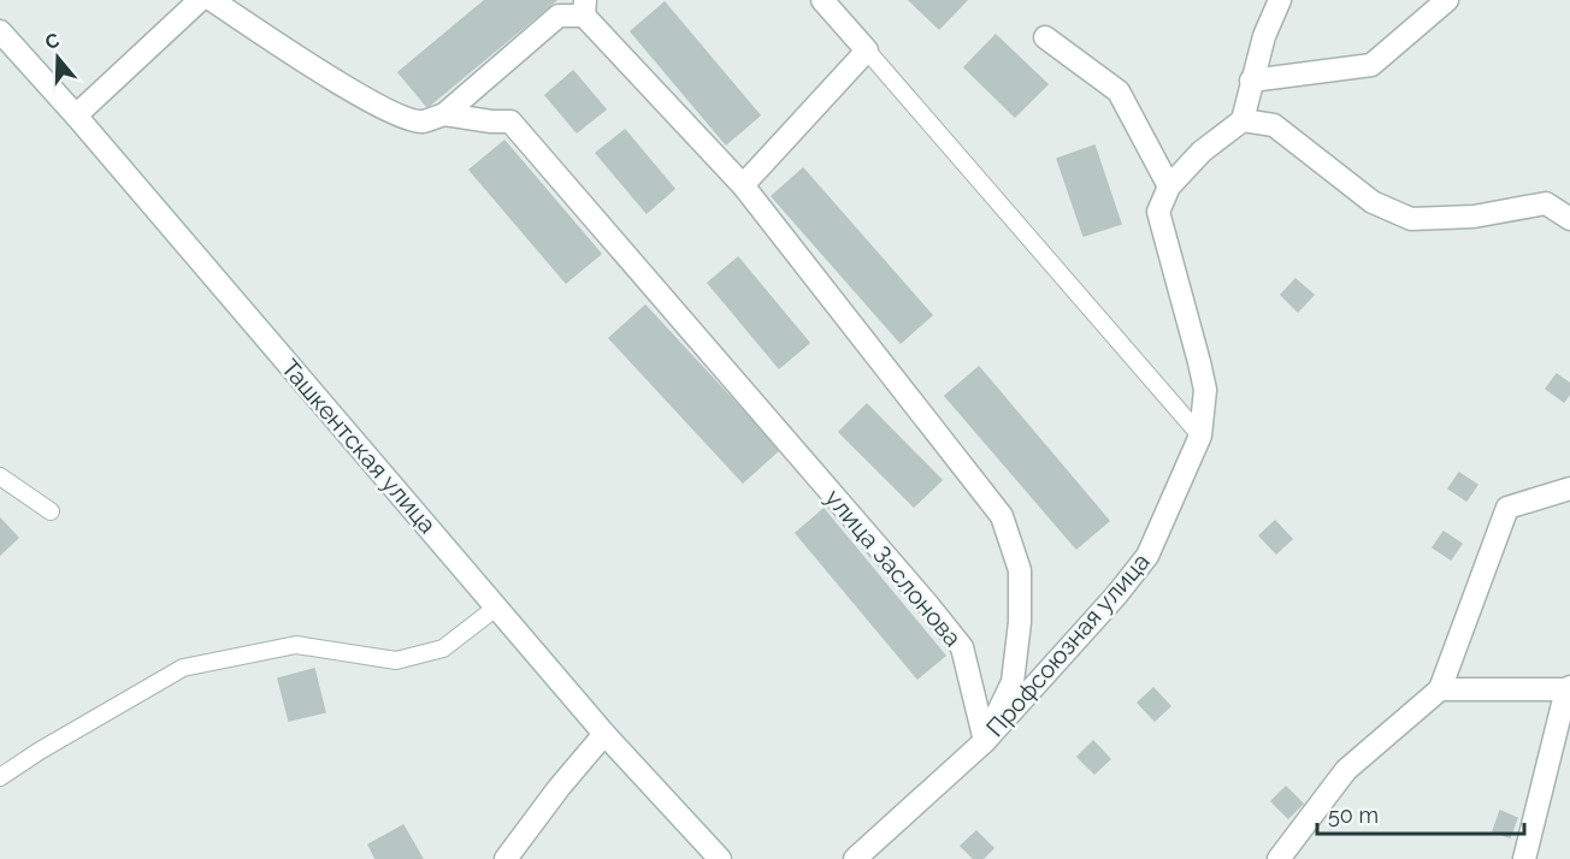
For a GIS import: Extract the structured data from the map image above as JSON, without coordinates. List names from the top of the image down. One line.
{"streets":{"street":["Ташкентская улица","улица Заслонова","Профсоюзная улица"]},"crossings":[["улица Заслонова","Профсоюзная улица"]],"scale_bar":"50 m","north":"top"}
